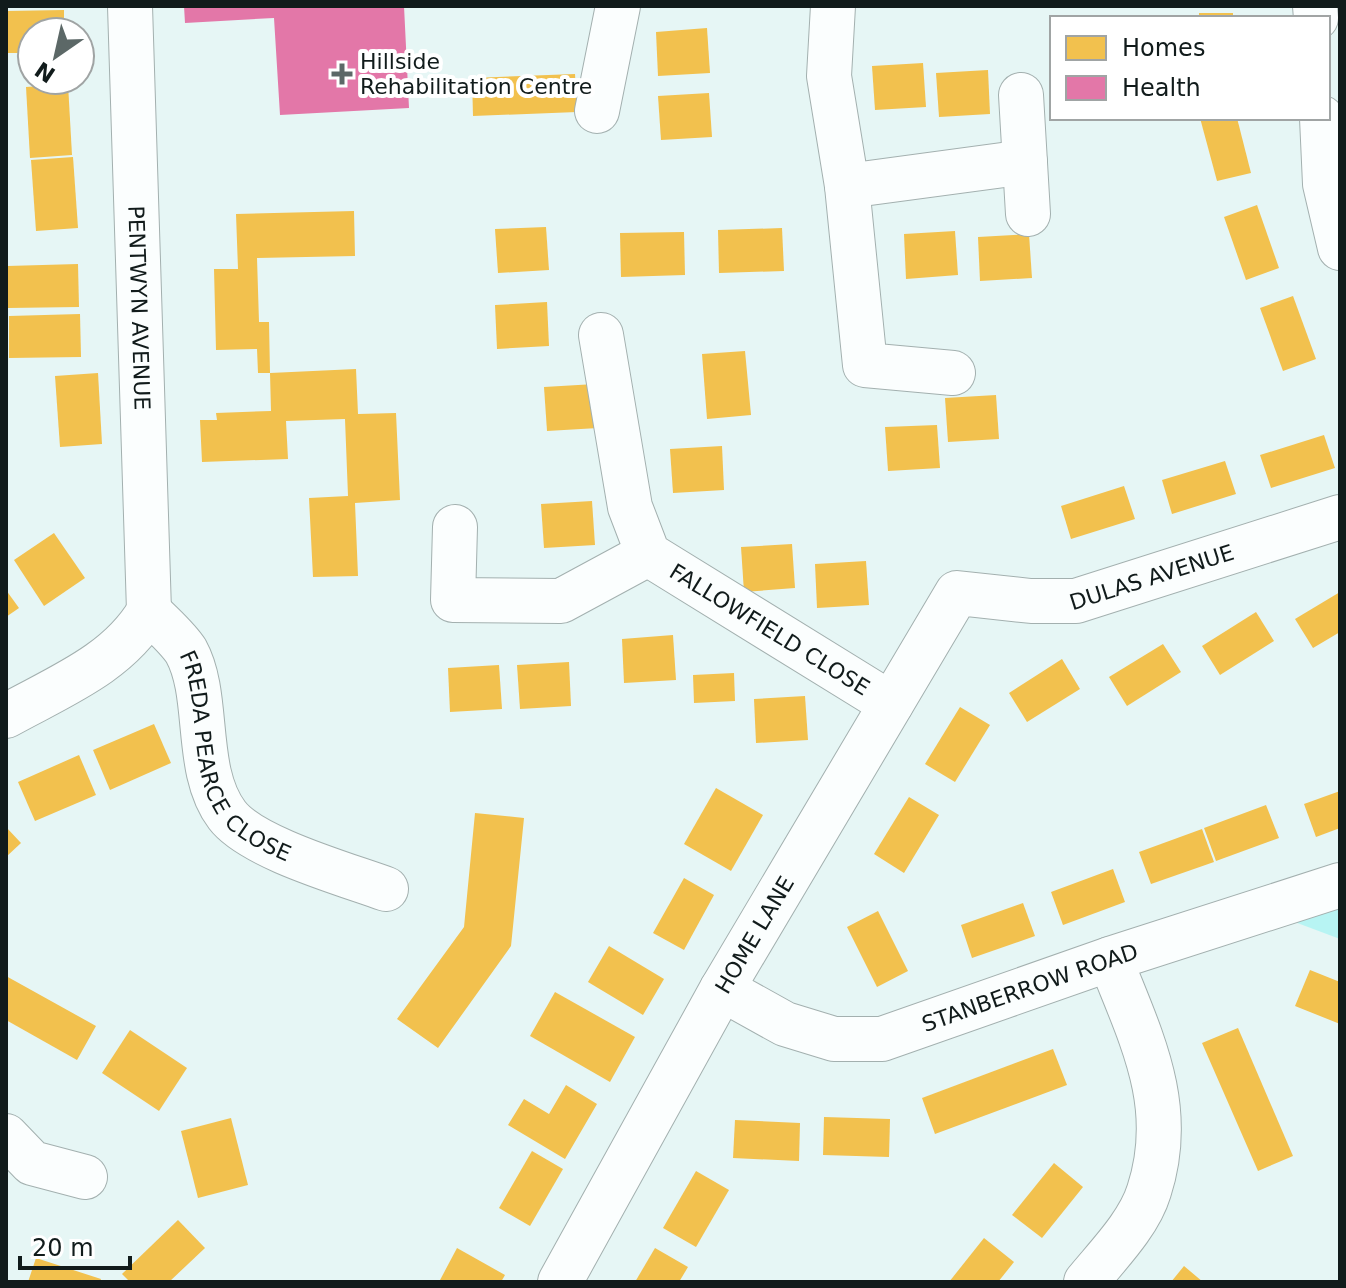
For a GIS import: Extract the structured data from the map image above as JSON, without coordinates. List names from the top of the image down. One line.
{"streets":{"street":["PENTWYN AVENUE","DULAS AVENUE","FALLOWFIELD CLOSE","FREDA PEARCE CLOSE","HOME LANE","STANBERROW ROAD"]},"crossings":[["PENTWYN AVENUE","FREDA PEARCE CLOSE"],["DULAS AVENUE","HOME LANE"],["FALLOWFIELD CLOSE","HOME LANE"],["HOME LANE","STANBERROW ROAD"]],"places":{"health":["Hillside Rehabilitation Centre"]},"legend":["Homes","Health"],"scale_bar":"20 m","north":"bottom left"}
